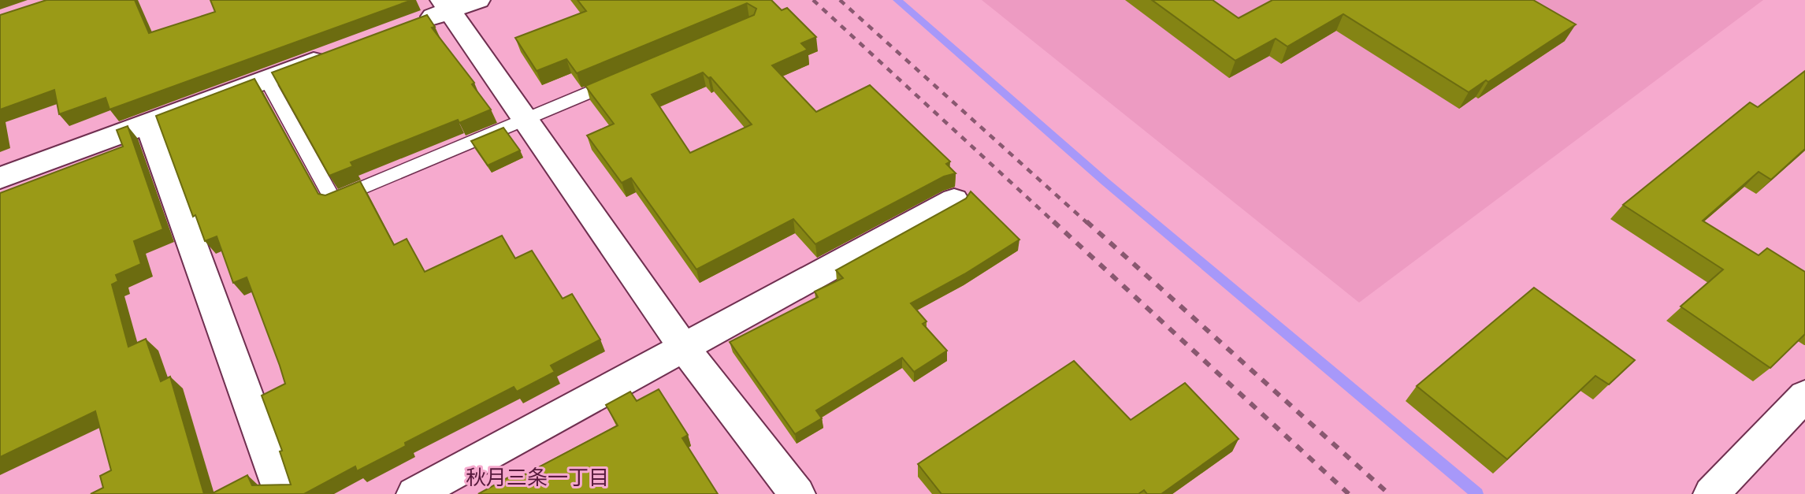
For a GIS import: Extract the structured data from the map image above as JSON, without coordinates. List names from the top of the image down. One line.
{"districts":["秋月三条一丁目"]}
